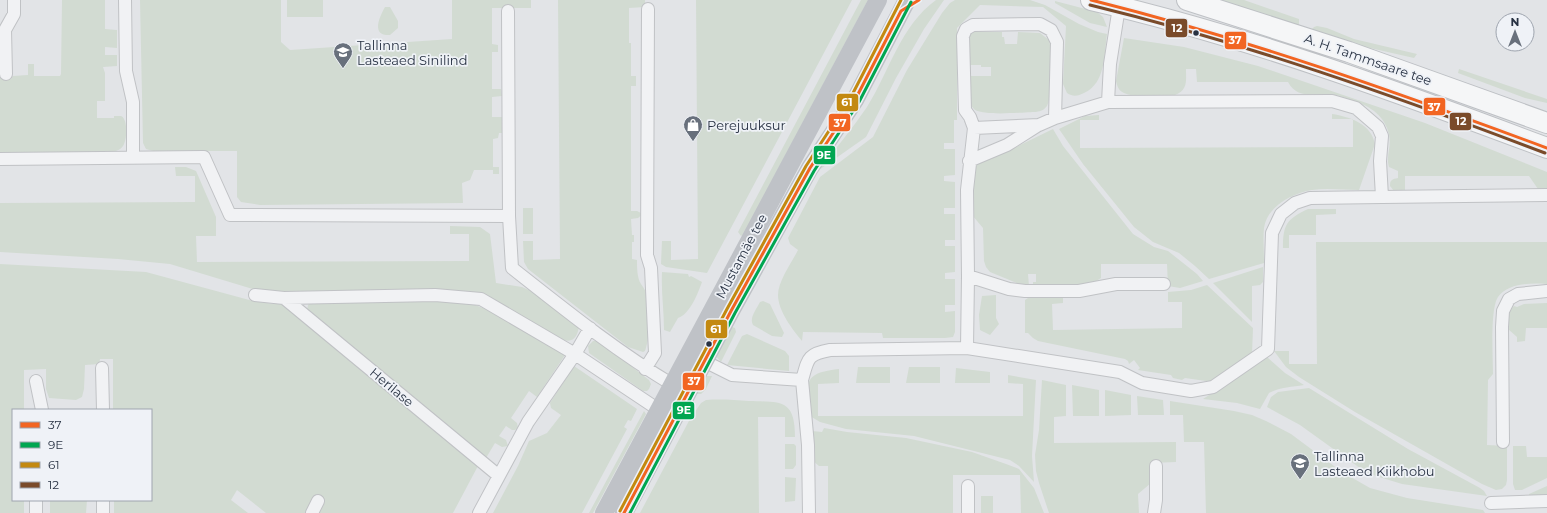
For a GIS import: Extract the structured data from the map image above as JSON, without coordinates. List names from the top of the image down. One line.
{"streets":{"main road":["A. H. Tammsaare tee","Mustamäe tee"],"street":["Herilase"]},"places":{"school or university":["Tallinna Lasteaed Sinilind","Tallinna Lasteaed Kiikhobu"],"shop":["Perejuuksur"]},"lines":["transit line 37","transit line 61","transit line 9E","transit line 12"],"legend":["37","9E","61","12"],"north":"top"}
